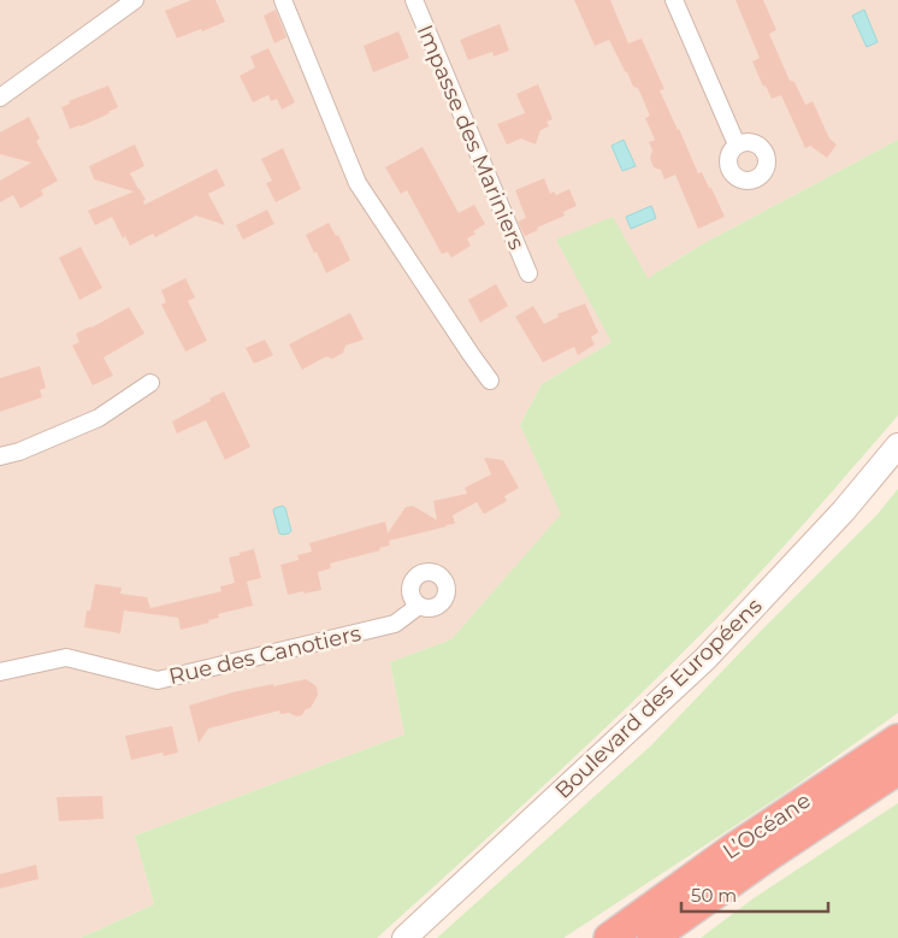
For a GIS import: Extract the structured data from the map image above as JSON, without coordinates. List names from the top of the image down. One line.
{"streets":{"highway":["L’Océane"],"main road":["Boulevard des Européens"],"street":["Impasse des Mariniers","Rue des Canotiers"]},"scale_bar":"50 m"}
